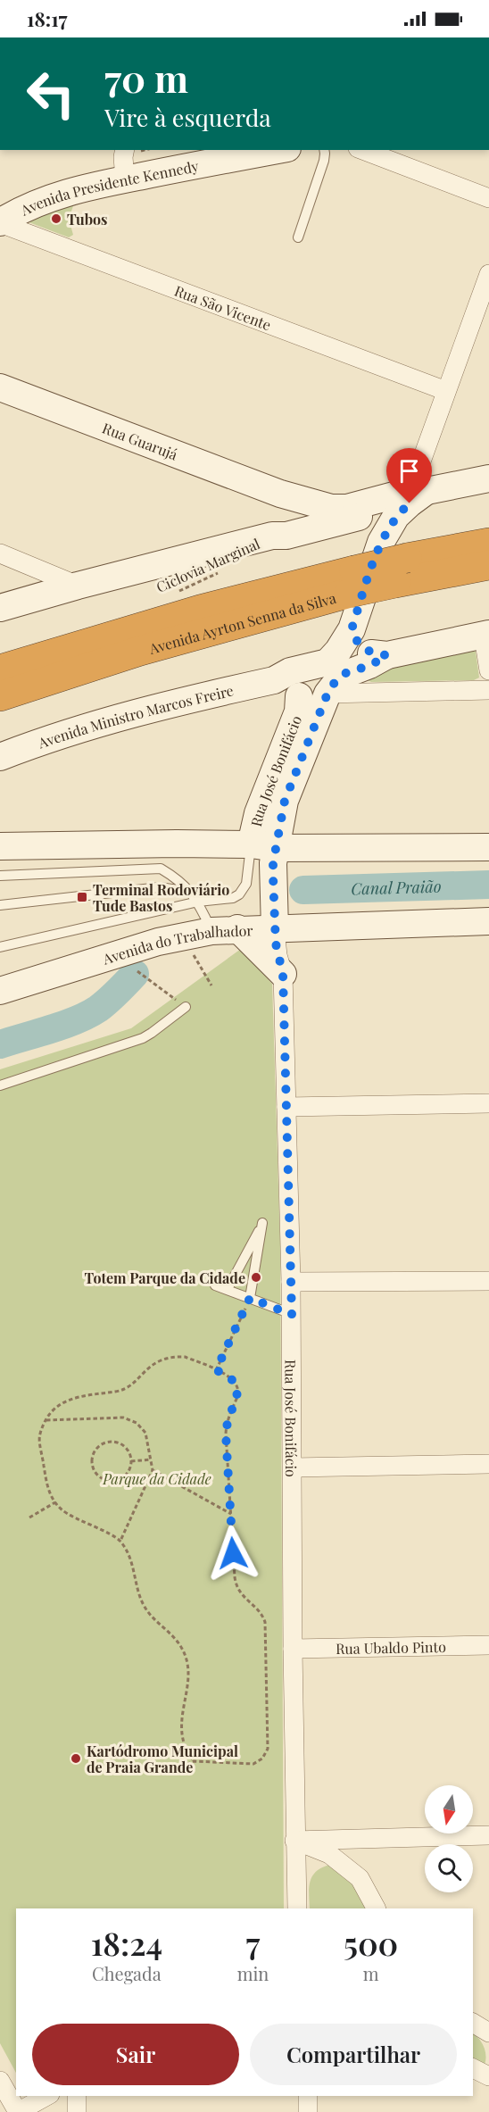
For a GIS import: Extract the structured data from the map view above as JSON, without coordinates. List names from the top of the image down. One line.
{"streets":{"highway":["Avenida Ayrton Senna da Silva"],"main road":["Avenida Presidente Kennedy","Rua Guarujá","Avenida Ministro Marcos Freire","Rua José Bonifácio","Avenida do Trabalhador"],"street":["Rua São Vicente","Rua Ubaldo Pinto"],"path":["Ciclovia Marginal"]},"crossings":[["Avenida Presidente Kennedy","Rua São Vicente"],["Rua Guarujá","Avenida Ministro Marcos Freire"],["Rua José Bonifácio","Avenida do Trabalhador"],["Rua José Bonifácio","Rua Ubaldo Pinto"]],"water":["Canal Praião"],"parks":["Parque da Cidade"],"places":{"other":["Tubos","Totem Parque da Cidade","Kartódromo Municipal de Praia Grande"],"transit":["Terminal Rodoviário Tude Bastos"]},"north":"bottom","page":{"status":"18:17","turn":["70 m","Vire à esquerda"],"eta":["18:24","Chegada","7","min","500","m"],"buttons":["Sair","Compartilhar"]}}
